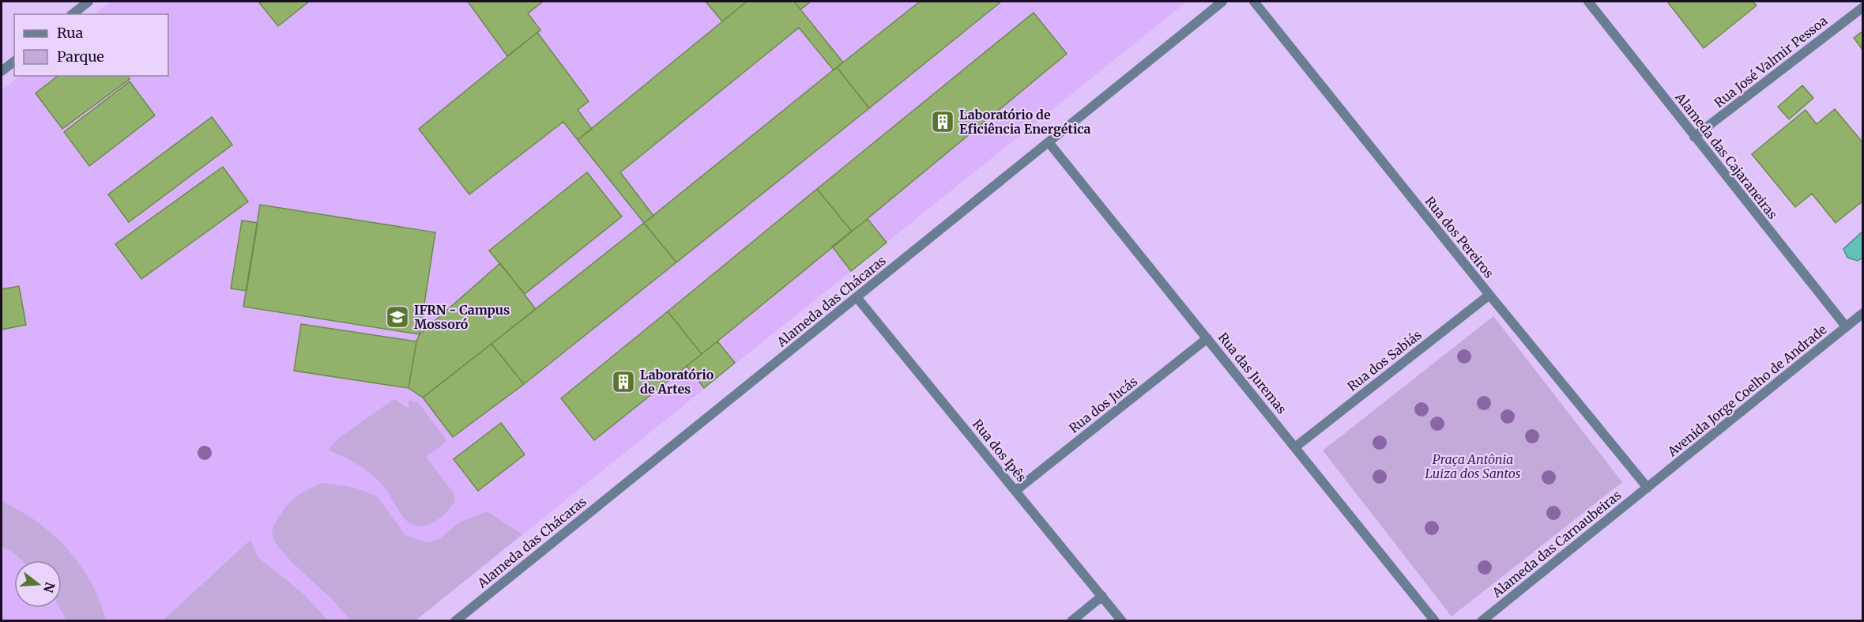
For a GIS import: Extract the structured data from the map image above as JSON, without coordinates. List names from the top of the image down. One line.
{"streets":{"street":["Rua José Valmir Pessoa","Alameda das Cajaraneiras","Rua dos Pereiros","Alameda das Chácaras","Rua dos Sabiás","Rua das Juremas","Avenida Jorge Coelho de Andrade","Rua dos Jucás","Rua dos Ipês","Alameda das Carnaubeiras"]},"crossings":[["Rua José Valmir Pessoa","Alameda das Cajaraneiras"],["Alameda das Cajaraneiras","Avenida Jorge Coelho de Andrade"],["Rua dos Pereiros","Rua dos Sabiás"],["Rua dos Pereiros","Avenida Jorge Coelho de Andrade"],["Rua dos Pereiros","Alameda das Carnaubeiras"],["Alameda das Chácaras","Rua das Juremas"],["Alameda das Chácaras","Rua dos Ipês"],["Rua dos Sabiás","Rua das Juremas"],["Rua das Juremas","Rua dos Jucás"],["Avenida Jorge Coelho de Andrade","Alameda das Carnaubeiras"],["Rua dos Jucás","Rua dos Ipês"]],"parks":["Praça Antônia Luiza dos Santos"],"places":{"building":["Laboratório de Eficiência Energética","Laboratório de Artes"],"school or university":["IFRN - Campus Mossoró"]},"legend":["Rua","Parque"],"north":"right"}
